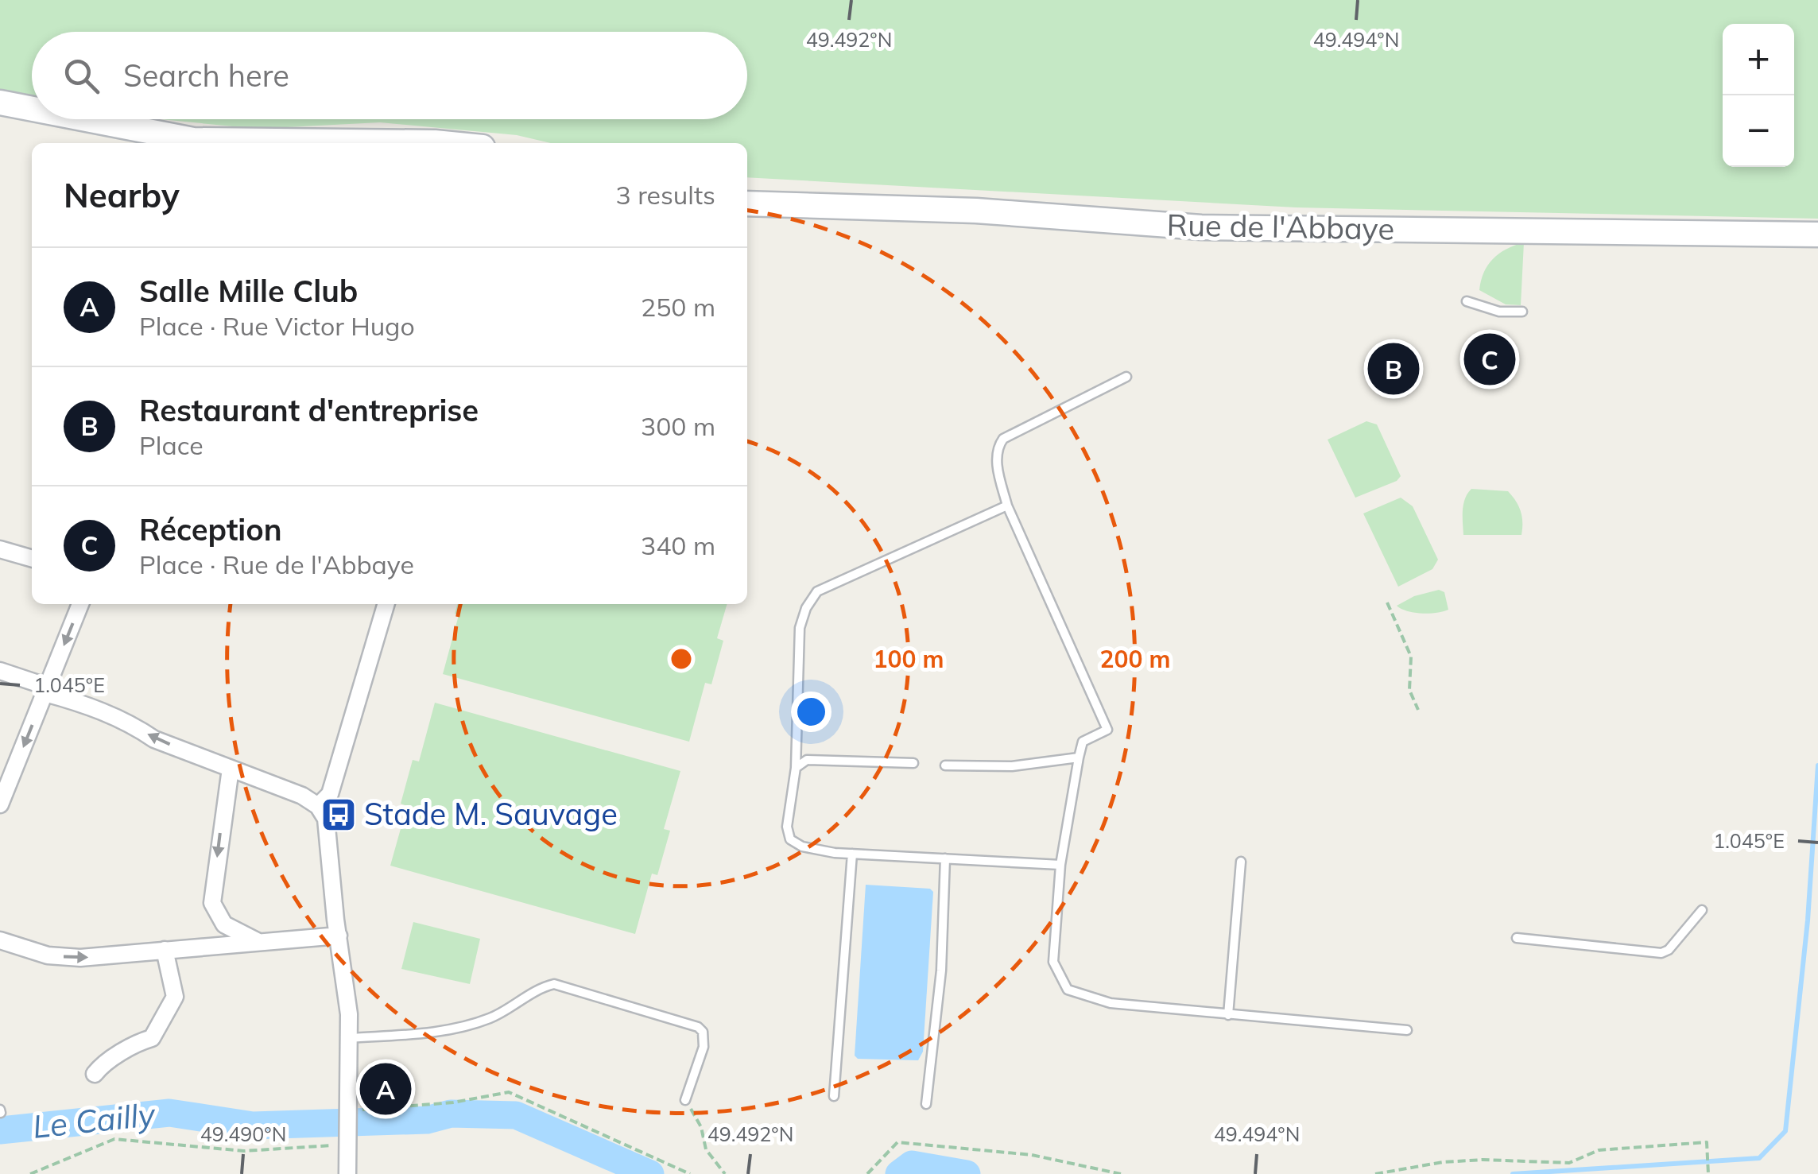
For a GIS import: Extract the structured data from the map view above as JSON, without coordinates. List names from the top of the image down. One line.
{"streets":{"street":["Rue de l'Abbaye"]},"water":["Le Cailly"],"places":{"bus stop":["Stade M. Sauvage"]},"page":{"map_buttons":["+","−"],"search":"Search here","heading":["Nearby","3 results"],"list":[{"mark":"A","name":"Salle Mille Club","note":"Place · Rue Victor Hugo","value":"250 m"},{"mark":"B","name":"Restaurant d'entreprise","note":"Place","value":"300 m"},{"mark":"C","name":"Réception","note":"Place · Rue de l'Abbaye","value":"340 m"}],"pins":["C","B","A"]},"coordinates":["49.492°N","49.494°N","1.045°E","49.490°N"],"rings":["100 m","200 m"]}
